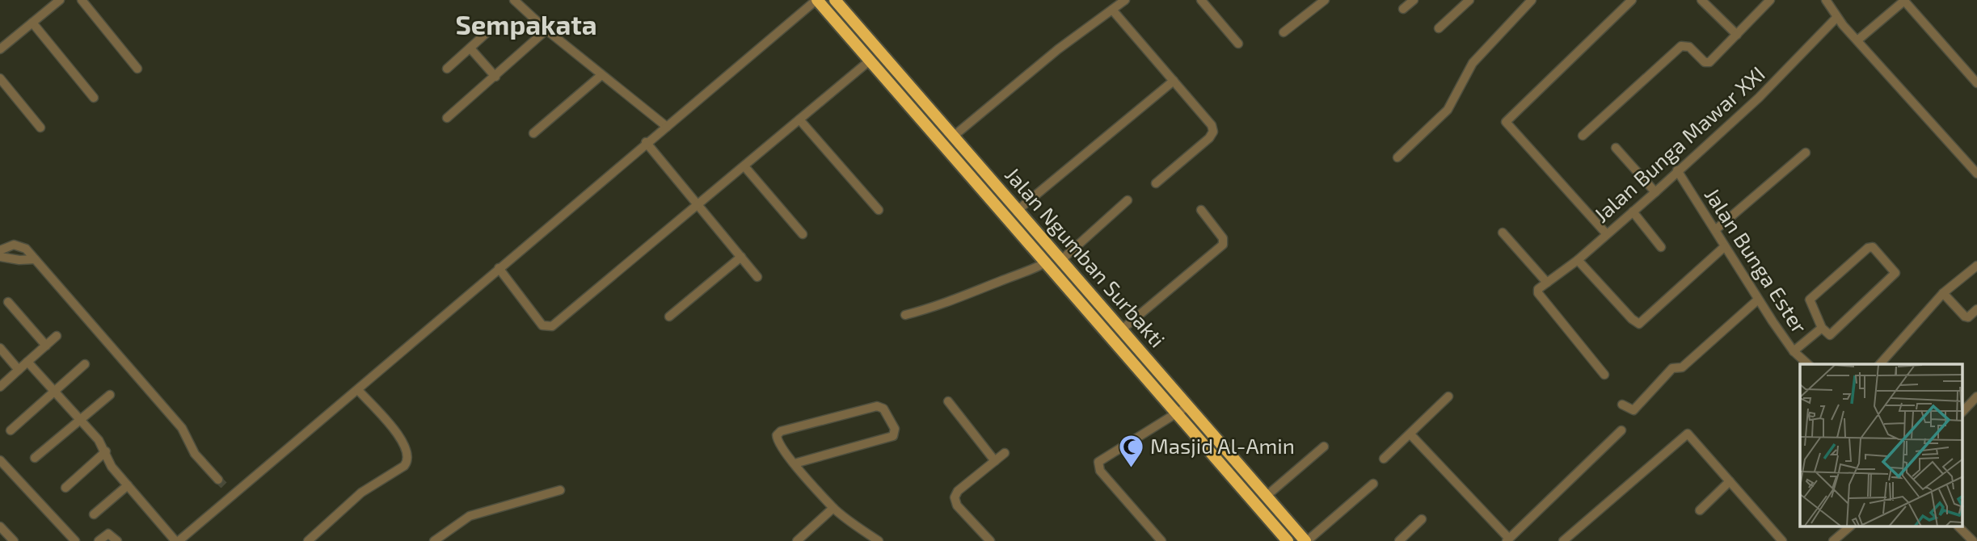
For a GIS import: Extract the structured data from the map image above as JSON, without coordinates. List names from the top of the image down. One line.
{"streets":{"highway":["Jalan Ngumban Surbakti"],"street":["Jalan Bunga Mawar XXI","Jalan Bunga Ester"]},"crossings":[["Jalan Bunga Mawar XXI","Jalan Bunga Ester"]],"districts":["Sempakata"],"places":{"mosque":["Masjid Al-Amin"]}}
